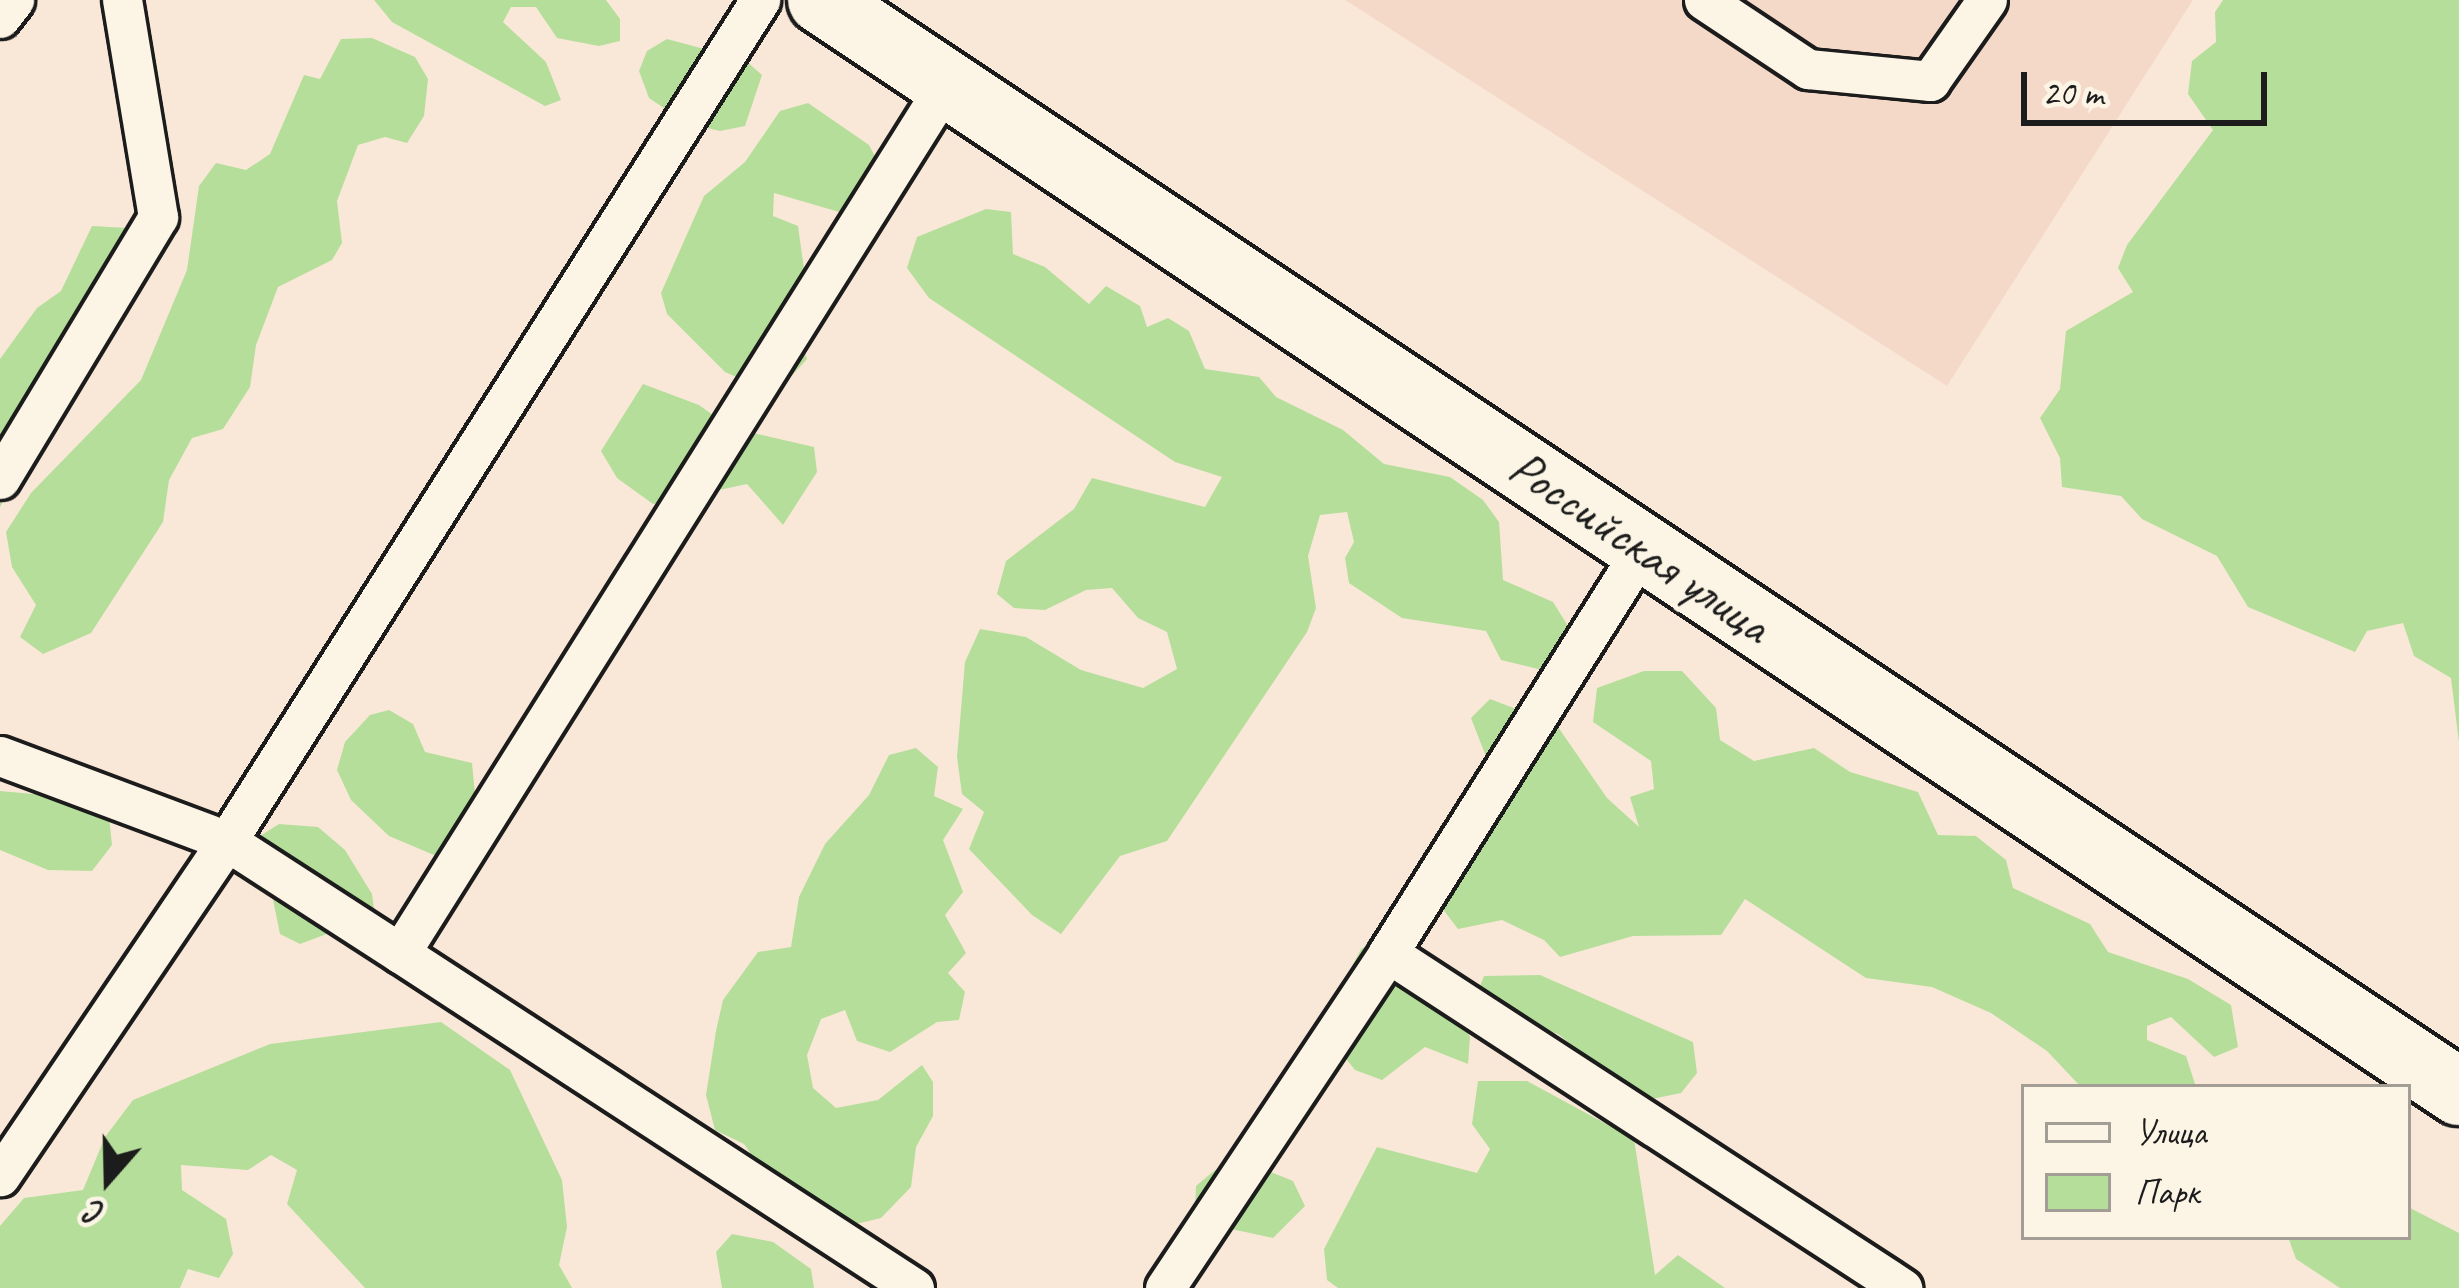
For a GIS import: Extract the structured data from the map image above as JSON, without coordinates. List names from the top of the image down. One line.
{"streets":{"main road":["Российская улица"]},"legend":["Улица","Парк"],"scale_bar":"20 m","north":"bottom"}
